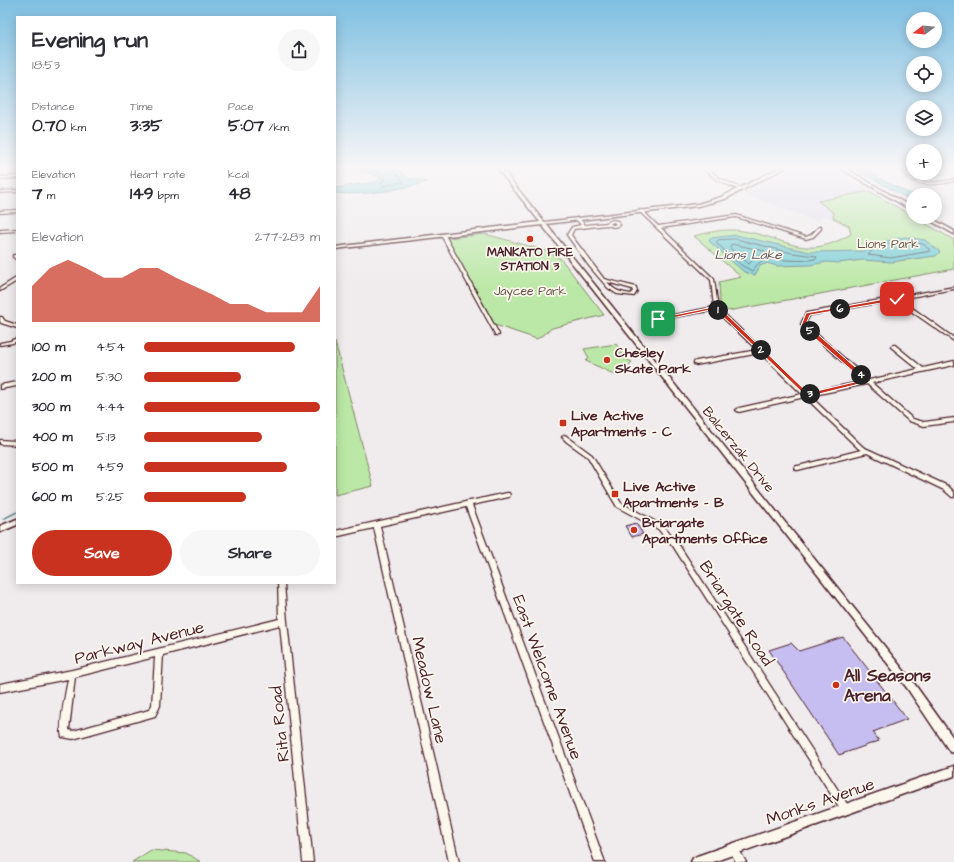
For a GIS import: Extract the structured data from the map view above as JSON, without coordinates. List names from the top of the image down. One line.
{"streets":{"street":["Balcerzak Drive","Briargate Road","Parkway Avenue","East Welcome Avenue","Meadow Lane","Rita Road","Monks Avenue"]},"crossings":[["Briargate Road","Monks Avenue"],["Parkway Avenue","Rita Road"]],"water":["Lions Lake"],"parks":["Lions Park","Jaycee Park"],"places":{"other":["MANKATO FIRE STATION 3","Chesley Skate Park","Briargate Apartments Office","All Seasons Arena"],"transit":["Live Active Apartments - C","Live Active Apartments - B"]},"north":"left","page":{"map_buttons":["+","−"],"heading":["Evening run","18:53"],"stats":[["Distance","0.70 km"],["Time","3:35"],["Pace","5:07 /km"],["Elevation","7 m"],["Heart rate","149 bpm"],["kcal","48"]],"chart":["Elevation","277–283 m"],"pins":["6","1","5","2","4","3"],"list":[{"name":"100 m","note":"4:54"},{"name":"200 m","note":"5:30"},{"name":"300 m","note":"4:44"},{"name":"400 m","note":"5:13"},{"name":"500 m","note":"4:59"},{"name":"600 m","note":"5:25"}],"buttons":["Save","Share"]}}
